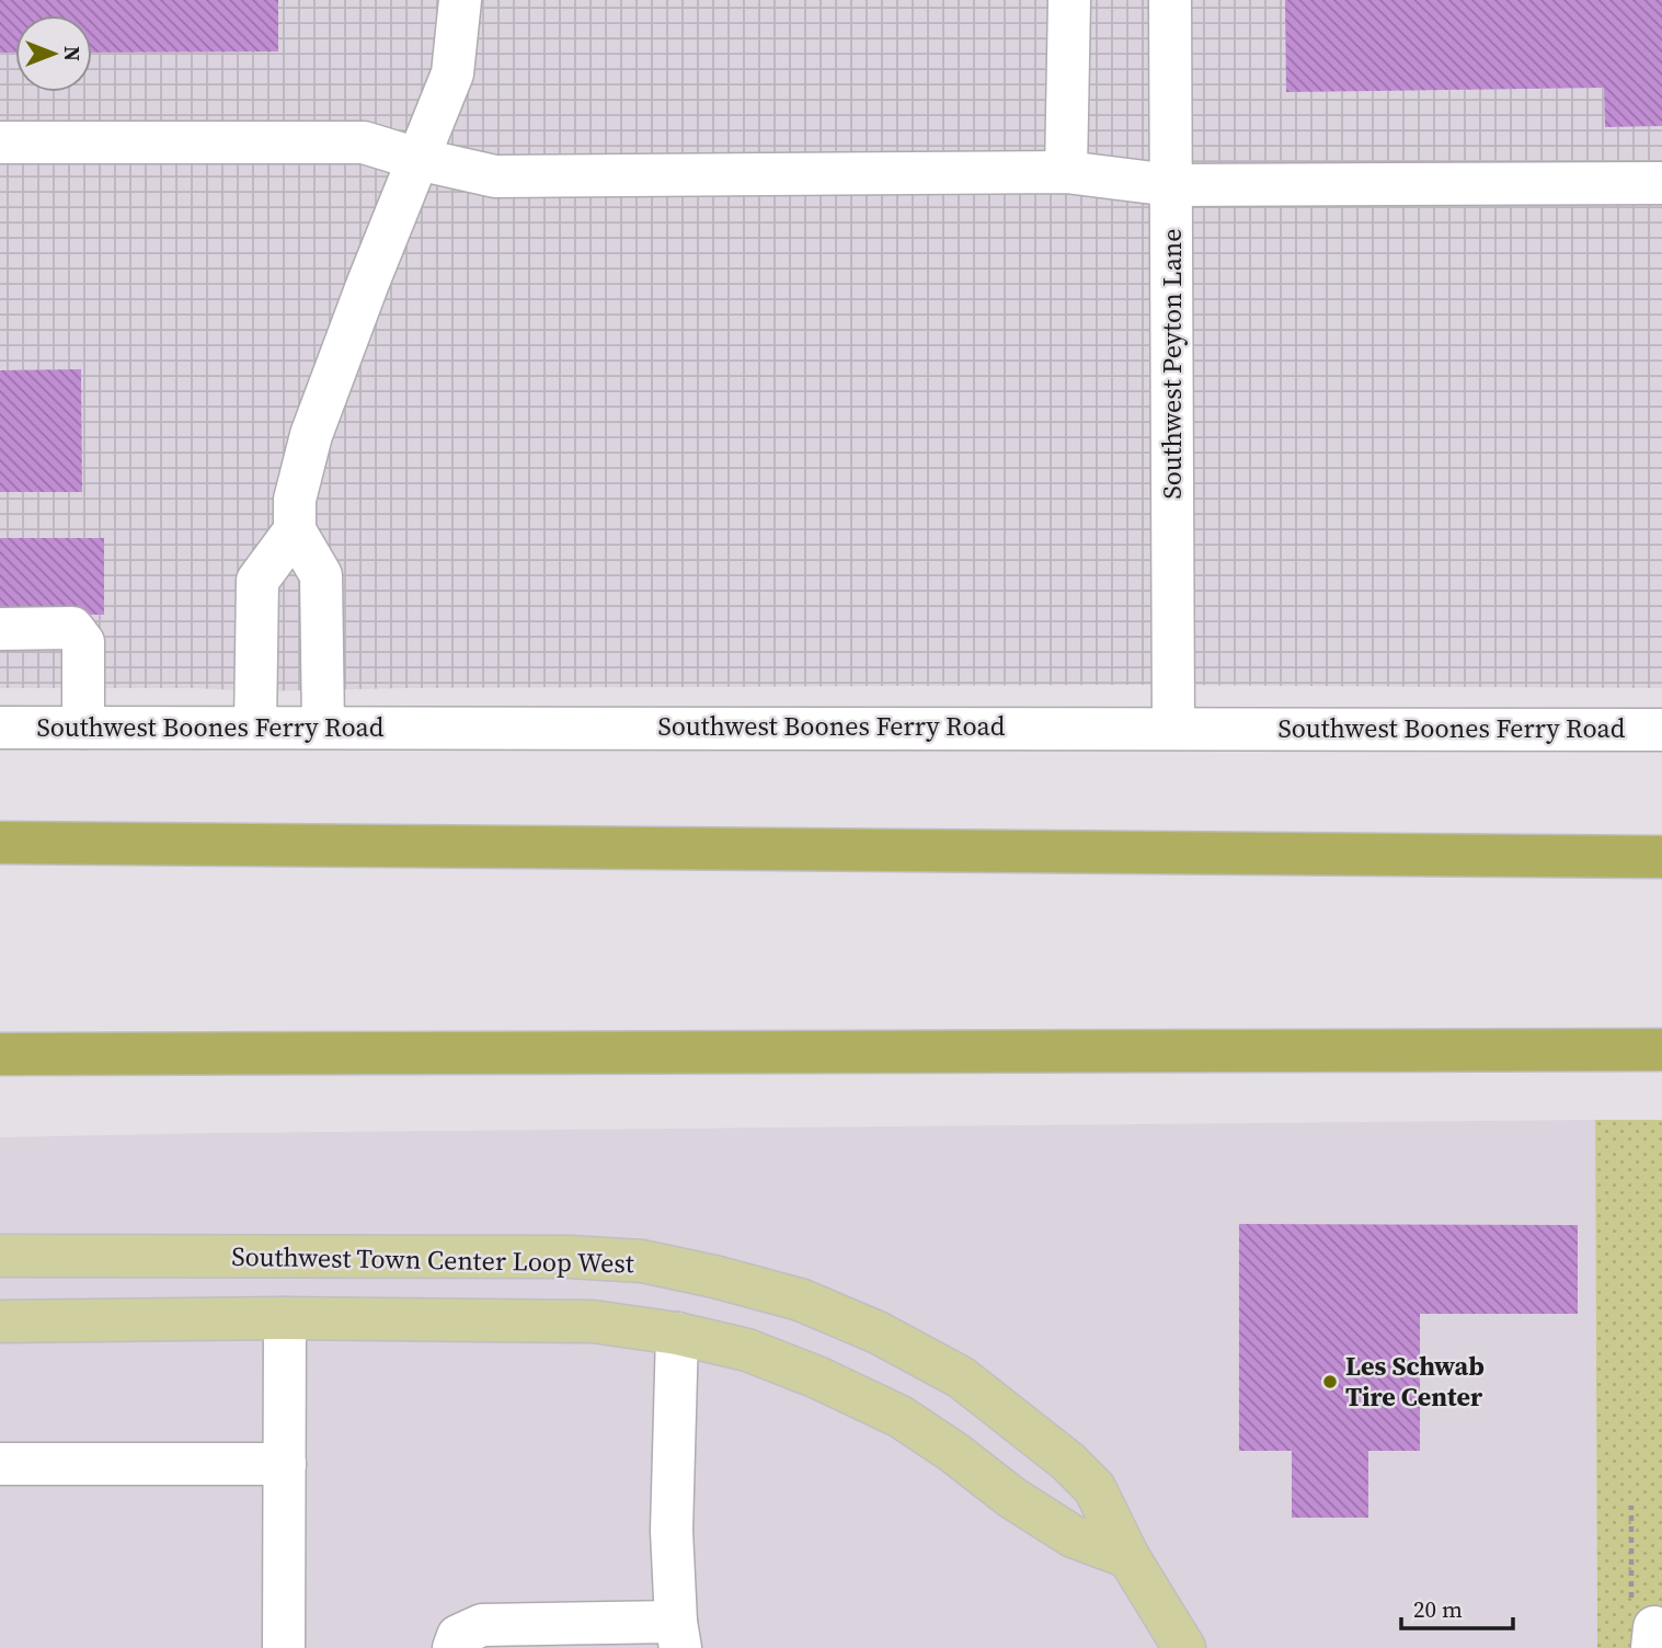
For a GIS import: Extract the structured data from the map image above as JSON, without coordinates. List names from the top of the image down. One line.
{"streets":{"main road":["Southwest Town Center Loop West"],"street":["Southwest Peyton Lane","Southwest Boones Ferry Road"]},"crossings":[["Southwest Peyton Lane","Southwest Boones Ferry Road"]],"places":["Les Schwab Tire Center"],"scale_bar":"20 m","north":"right"}
